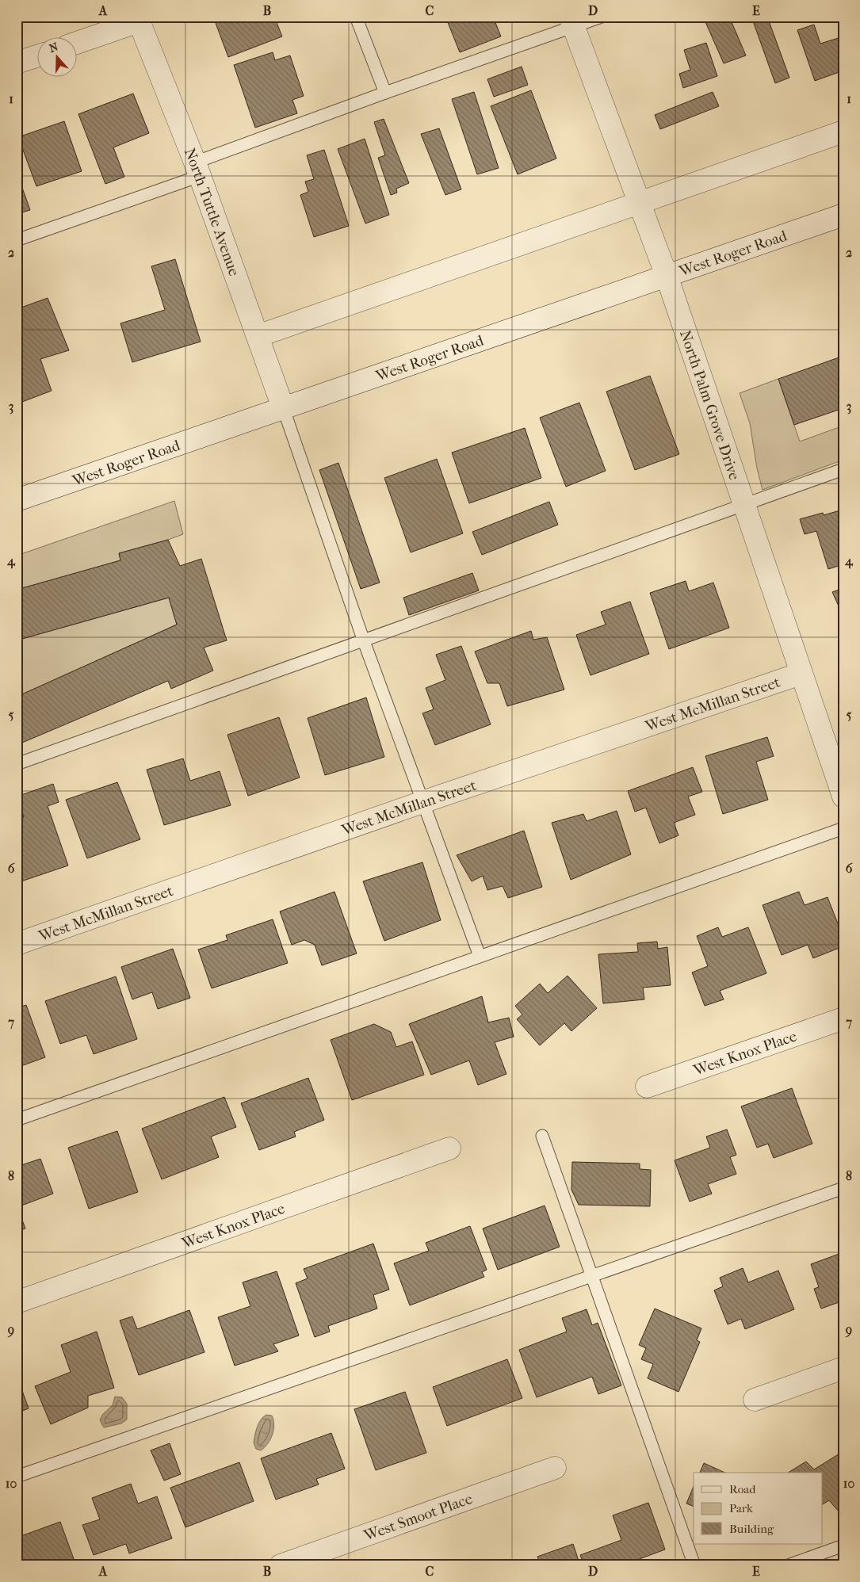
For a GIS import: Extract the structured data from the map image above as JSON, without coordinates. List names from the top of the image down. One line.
{"streets":{"street":["North Tuttle Avenue","West Roger Road","North Palm Grove Drive","West McMillan Street","West Knox Place","West Smoot Place"]},"crossings":[["North Tuttle Avenue","West Roger Road"],["West Roger Road","North Palm Grove Drive"],["North Palm Grove Drive","West McMillan Street"]],"legend":["Road","Park","Building"],"north":"top","grid":{"columns":["A","B","C","D","E"],"rows":["1","2","3","4","5","6","7","8","9","10"]}}
